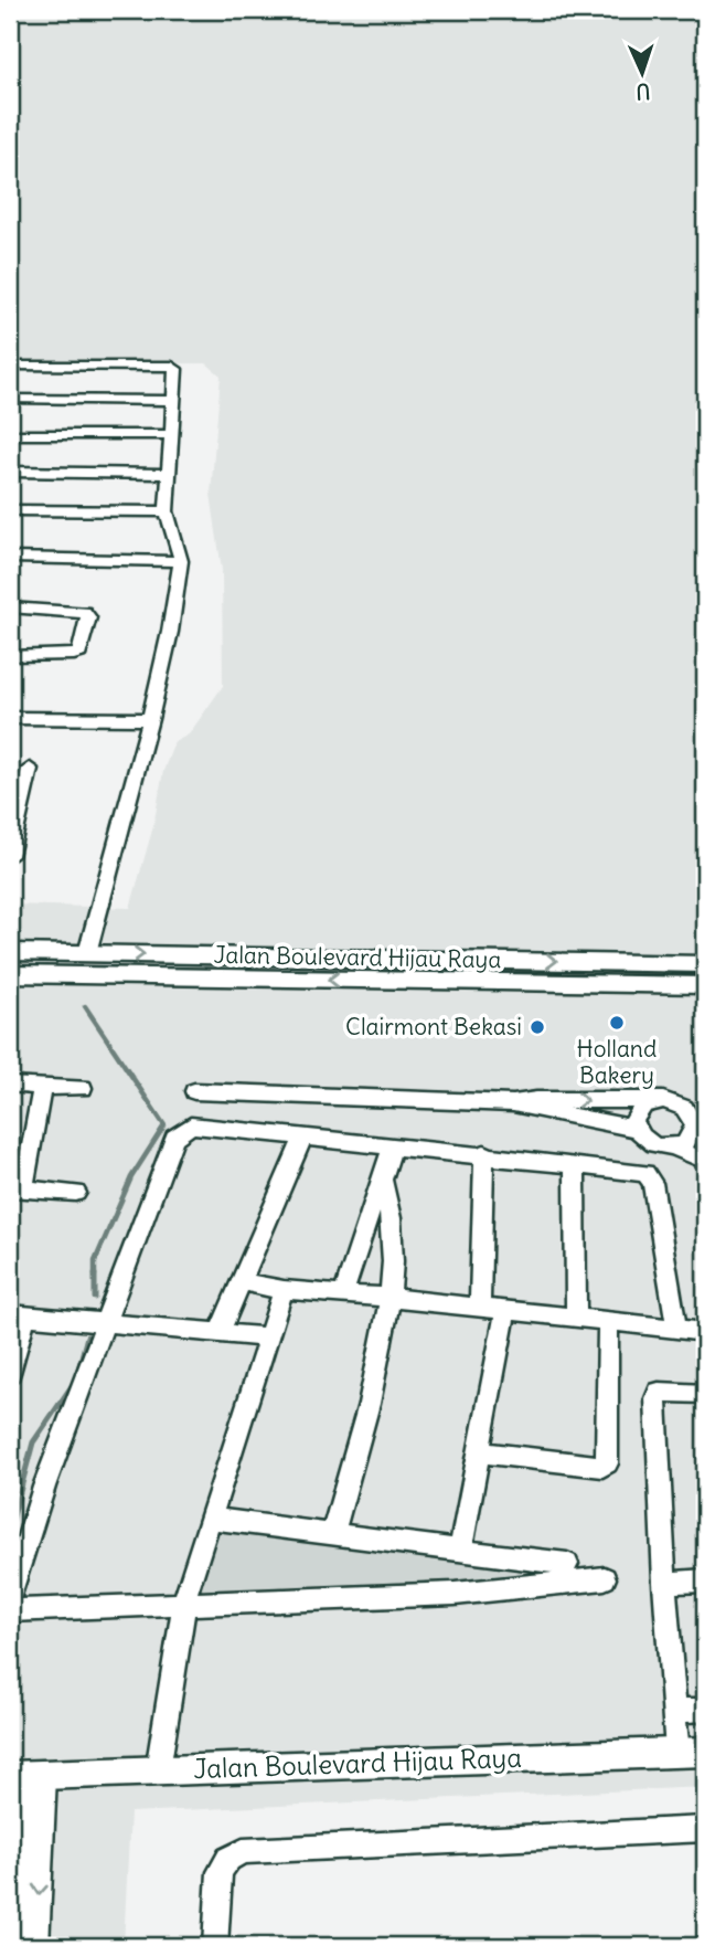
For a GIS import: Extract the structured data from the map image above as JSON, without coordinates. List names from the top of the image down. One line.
{"streets":{"street":["Jalan Boulevard Hijau Raya"]},"places":["Holland Bakery","Clairmont Bekasi"],"north":"bottom"}
